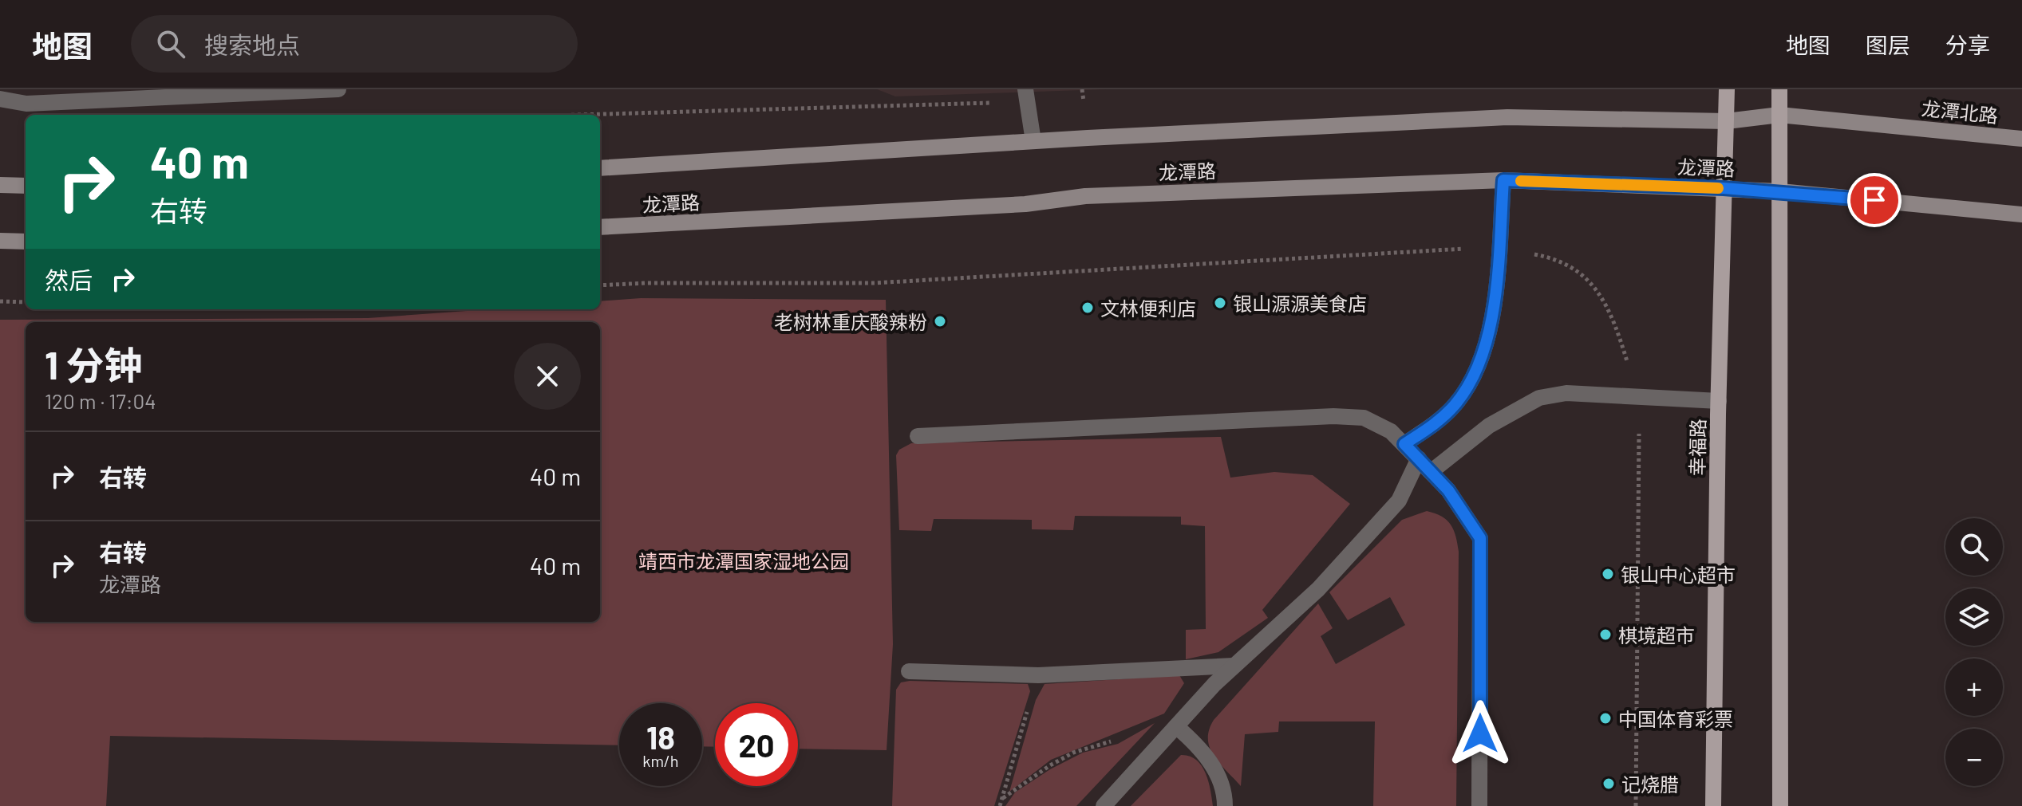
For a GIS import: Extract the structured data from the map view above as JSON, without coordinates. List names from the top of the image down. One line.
{"streets":{"main road":["龙潭北路","龙潭路","幸福路"]},"crossings":[["龙潭北路","龙潭路"],["龙潭路","幸福路"]],"parks":["靖西市龙潭国家湿地公园"],"places":["银山源源美食店","文林便利店","老树林重庆酸辣粉","银山中心超市","棋境超市","中国体育彩票","记烧腊"],"page":{"header":"地图","search":"搜索地点","nav":["地图","图层","分享"],"turn":["40 m","右转"],"then":"然后","heading":["1 分钟","120 m · 17:04"],"list":[{"name":"右转","value":"40 m"},{"name":"右转","note":"龙潭路","value":"40 m"}],"map_buttons":["+","−"],"speed":"18 km/h","limit":"20"}}
